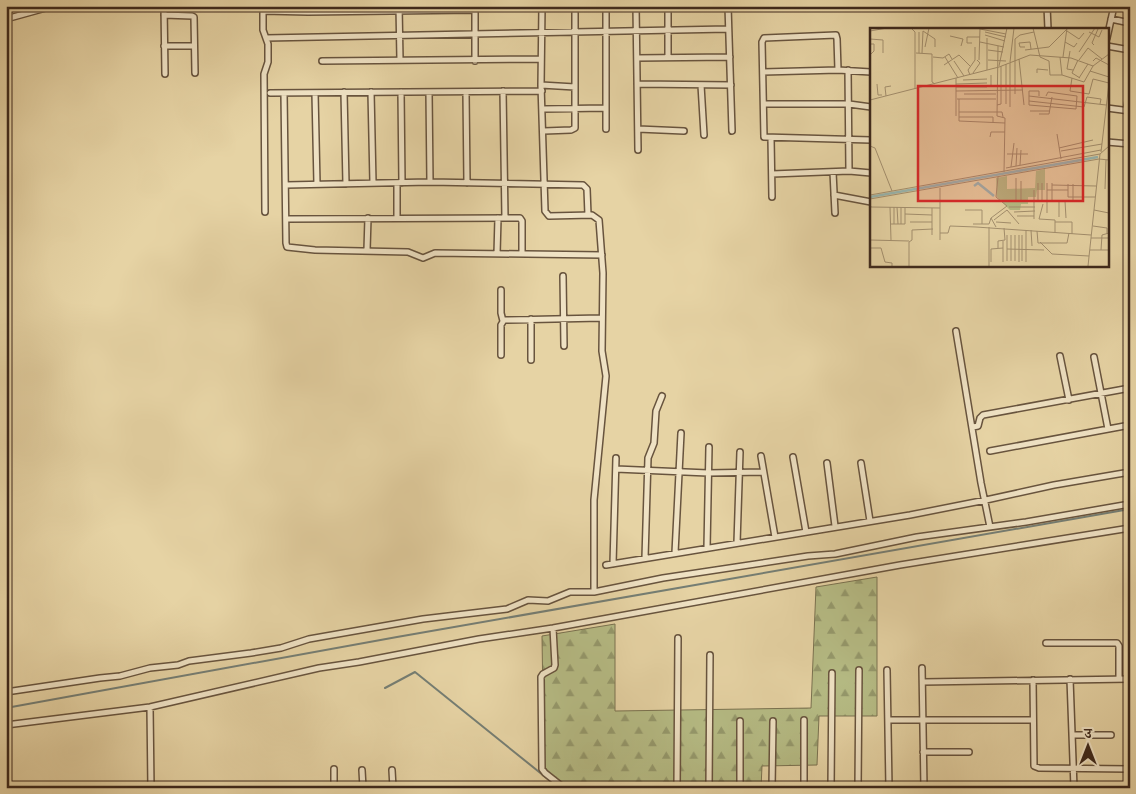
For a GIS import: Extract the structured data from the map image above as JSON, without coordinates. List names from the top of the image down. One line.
{"north":"top"}
